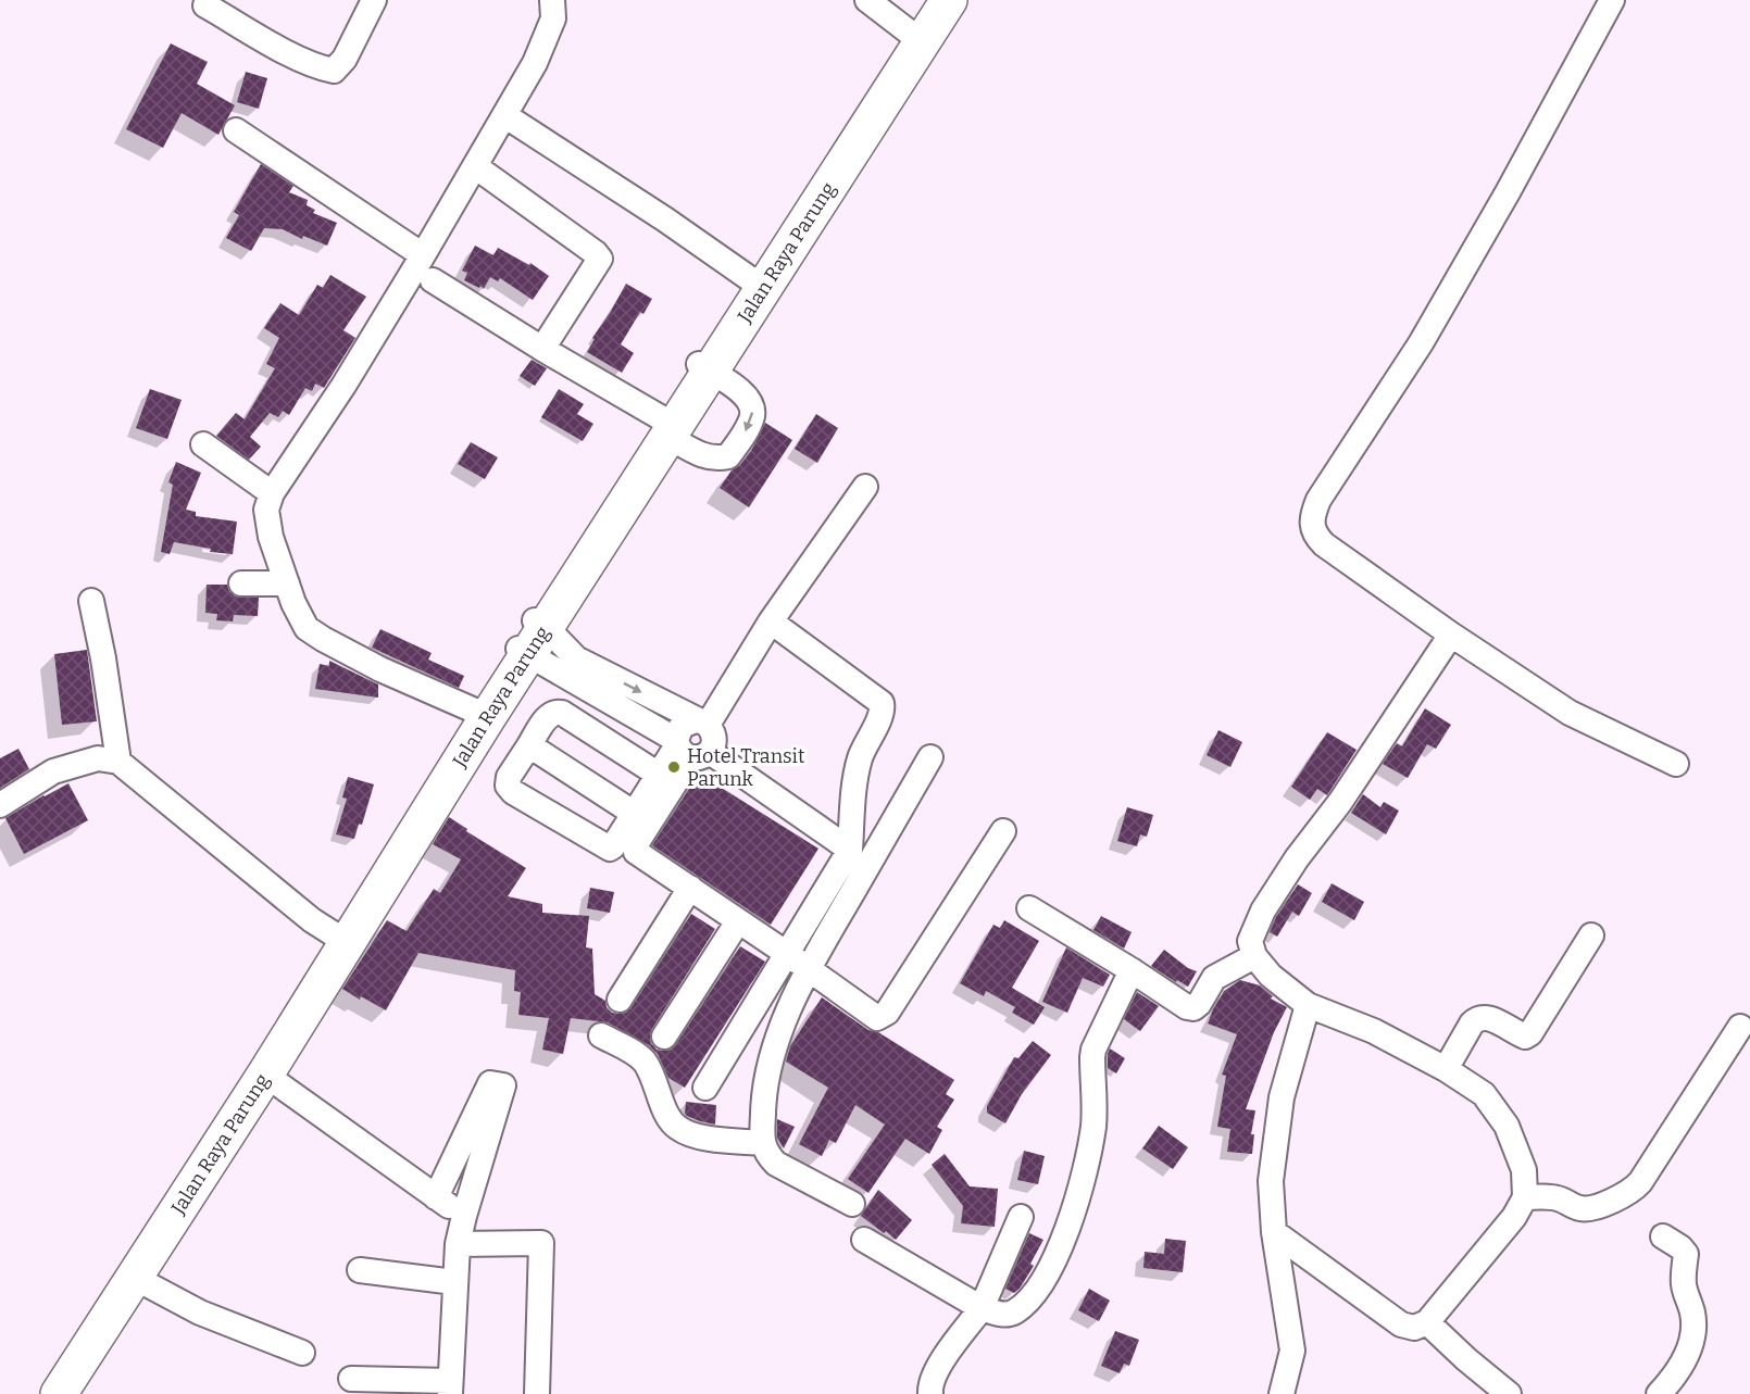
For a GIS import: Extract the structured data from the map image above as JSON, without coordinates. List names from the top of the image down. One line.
{"streets":{"highway":["Jalan Raya Parung"]},"places":["Hotel Transit Parunk"]}
